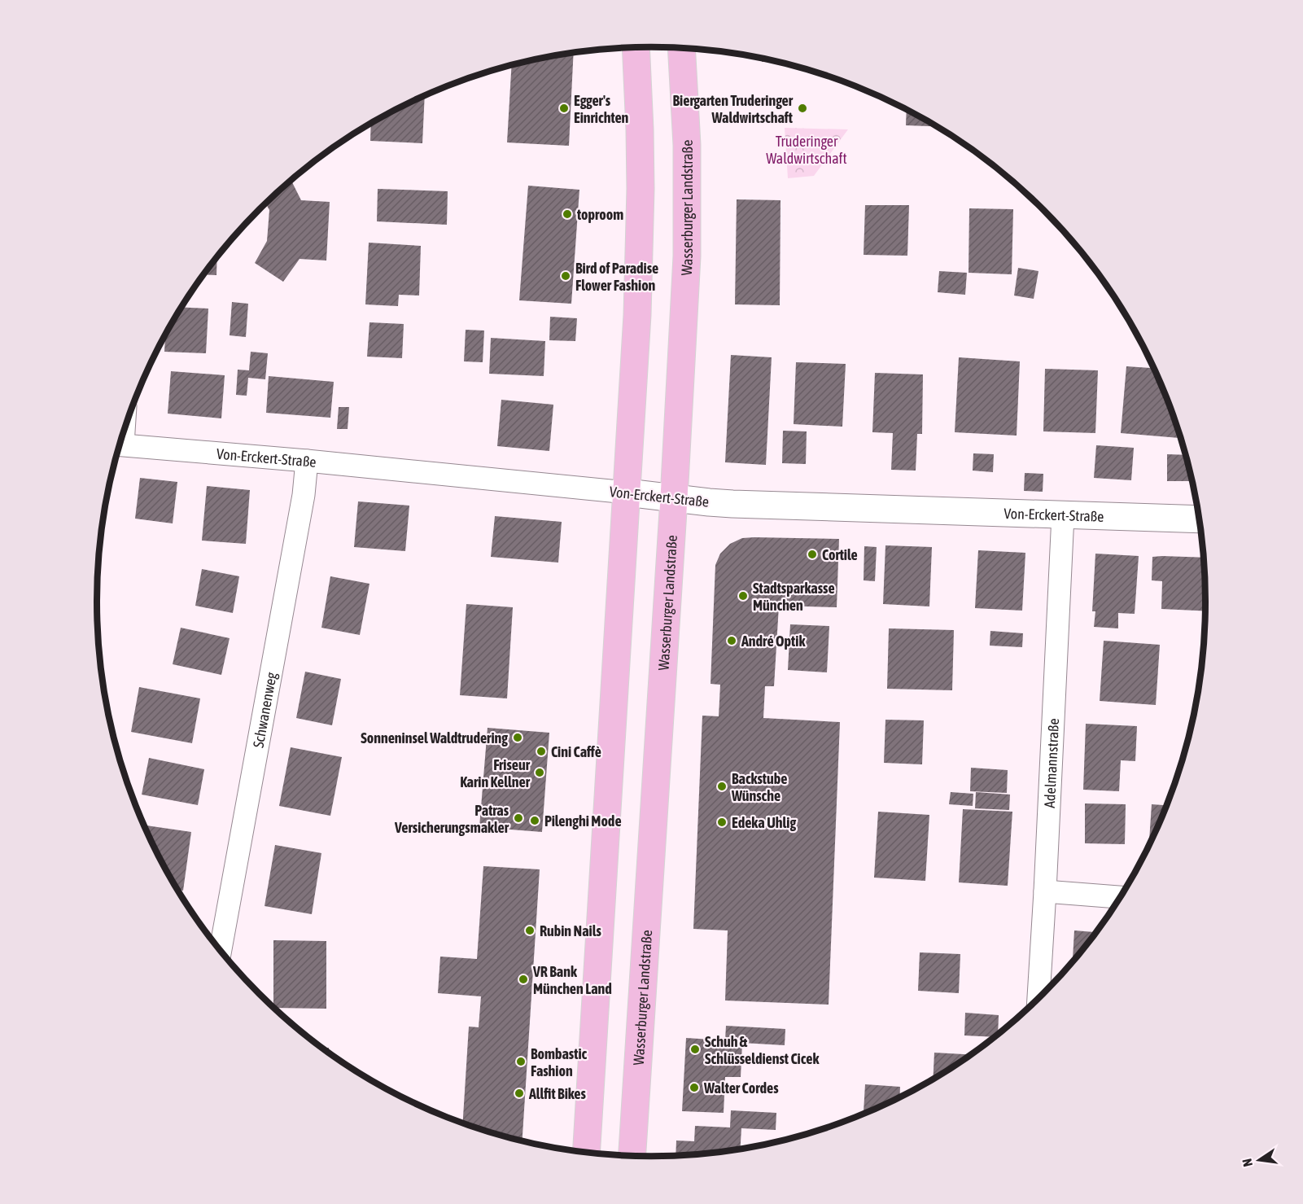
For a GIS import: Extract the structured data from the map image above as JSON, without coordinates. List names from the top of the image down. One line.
{"streets":{"main road":["Wasserburger Landstraße"],"street":["Von-Erckert-Straße","Schwanenweg","Adelmannstraße"]},"crossings":[["Wasserburger Landstraße","Von-Erckert-Straße"],["Von-Erckert-Straße","Schwanenweg"],["Von-Erckert-Straße","Adelmannstraße"]],"parks":["Truderinger Waldwirtschaft"],"places":["Egger's Einrichten","Biergarten Truderinger Waldwirtschaft","toproom","Bird of Paradise Flower Fashion","Cortile","Stadtsparkasse München","André Optik","Sonneninsel Waldtrudering","Cini Caffè","Friseur Karin Kellner","Backstube Wünsche","Patras Versicherungsmakler","Pilenghi Mode","Edeka Uhlig","Rubin Nails","VR Bank München Land","Schuh & Schlüsseldienst Cicek","Bombastic Fashion","Walter Cordes","Allfit Bikes"],"north":"left"}
